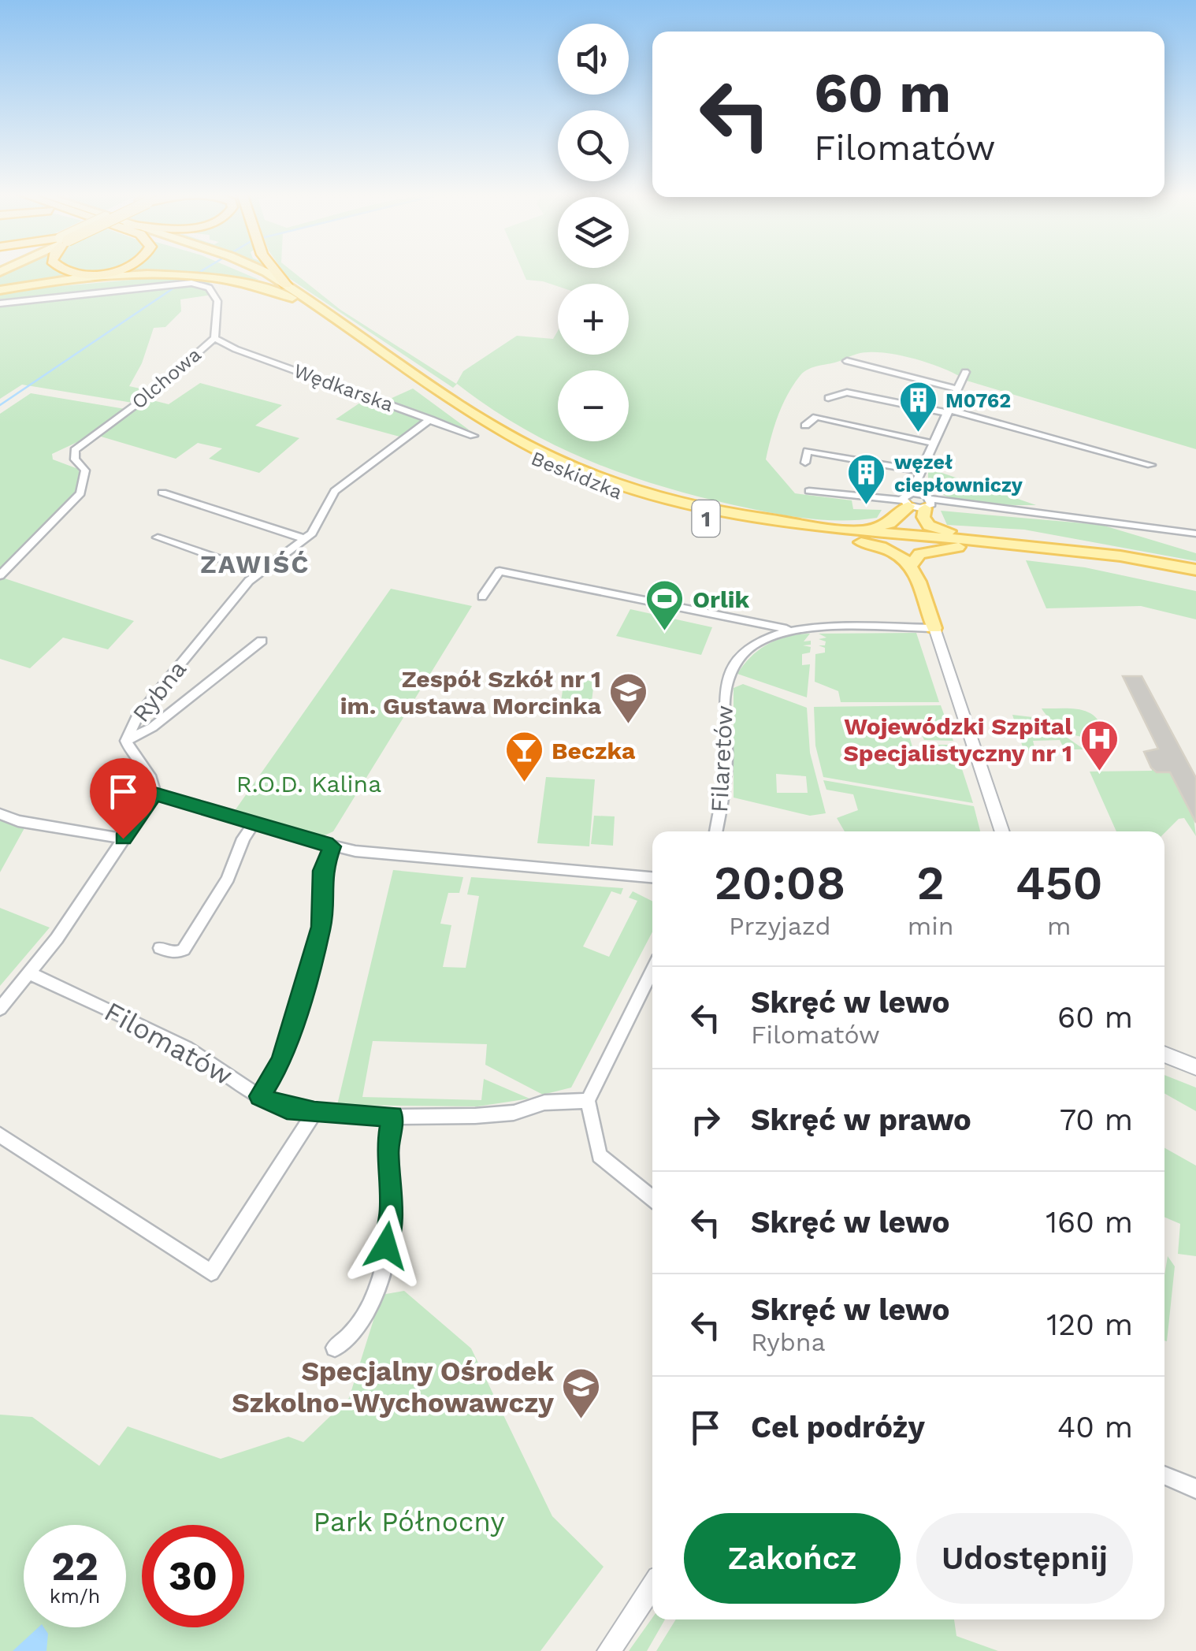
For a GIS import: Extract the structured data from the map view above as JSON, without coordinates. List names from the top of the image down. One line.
{"streets":{"main road":["Beskidzka","1"],"street":["Olchowa","Wędkarska","Rybna","Filaretów","Filomatów"]},"crossings":[["Olchowa","Wędkarska"],["Wędkarska","Rybna"]],"districts":["ZAWIŚĆ"],"parks":["R.O.D. Kalina","Park Północny"],"places":{"building":["M0762","węzeł ciepłowniczy"],"sports":["Orlik"],"school or university":["Zespół Szkół nr 1 im. Gustawa Morcinka","Specjalny Ośrodek Szkolno-Wychowawczy"],"hospital":["Wojewódzki Szpital Specjalistyczny nr 1"],"bar":["Beczka"]},"page":{"map_buttons":["+","−"],"turn":["60 m","Filomatów"],"eta":["20:08","Przyjazd","2","min","450","m"],"list":[{"name":"Skręć w lewo","note":"Filomatów","value":"60 m"},{"name":"Skręć w prawo","value":"70 m"},{"name":"Skręć w lewo","value":"160 m"},{"name":"Skręć w lewo","note":"Rybna","value":"120 m"},{"name":"Cel podróży","value":"40 m"}],"buttons":["Zakończ","Udostępnij"],"speed":"22 km/h","limit":"30"}}
